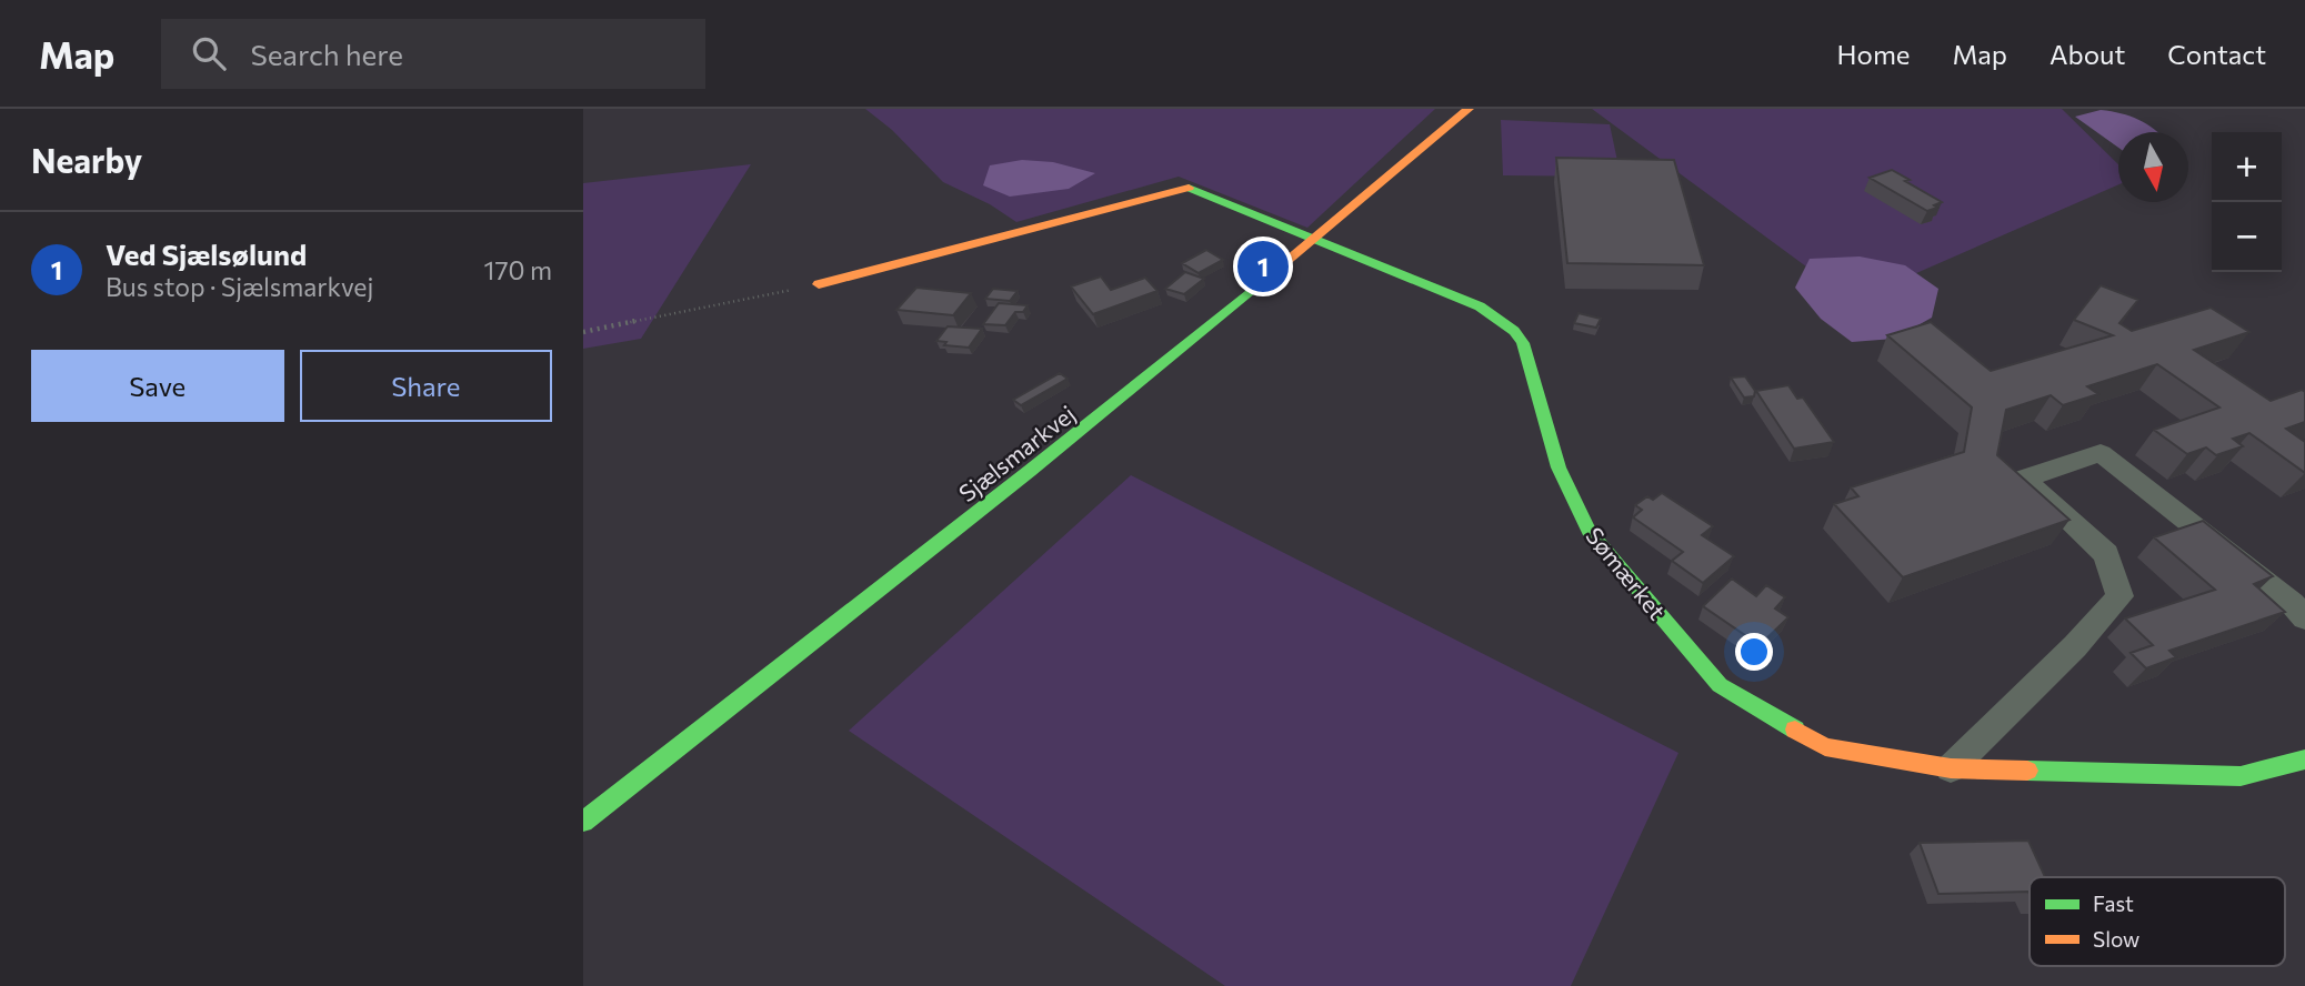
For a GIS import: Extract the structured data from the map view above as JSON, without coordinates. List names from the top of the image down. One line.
{"streets":{"street":["Sjælsmarkvej","Sømærket"]},"crossings":[["Sjælsmarkvej","Sømærket"]],"legend":["Fast","Slow"],"north":"bottom","page":{"header":"Map","search":"Search here","nav":["Home","Map","About","Contact"],"heading":"Nearby","map_buttons":["+","−"],"list":[{"mark":"1","name":"Ved Sjælsølund","note":"Bus stop · Sjælsmarkvej","value":"170 m"}],"pins":"1","buttons":["Save","Share"]}}
